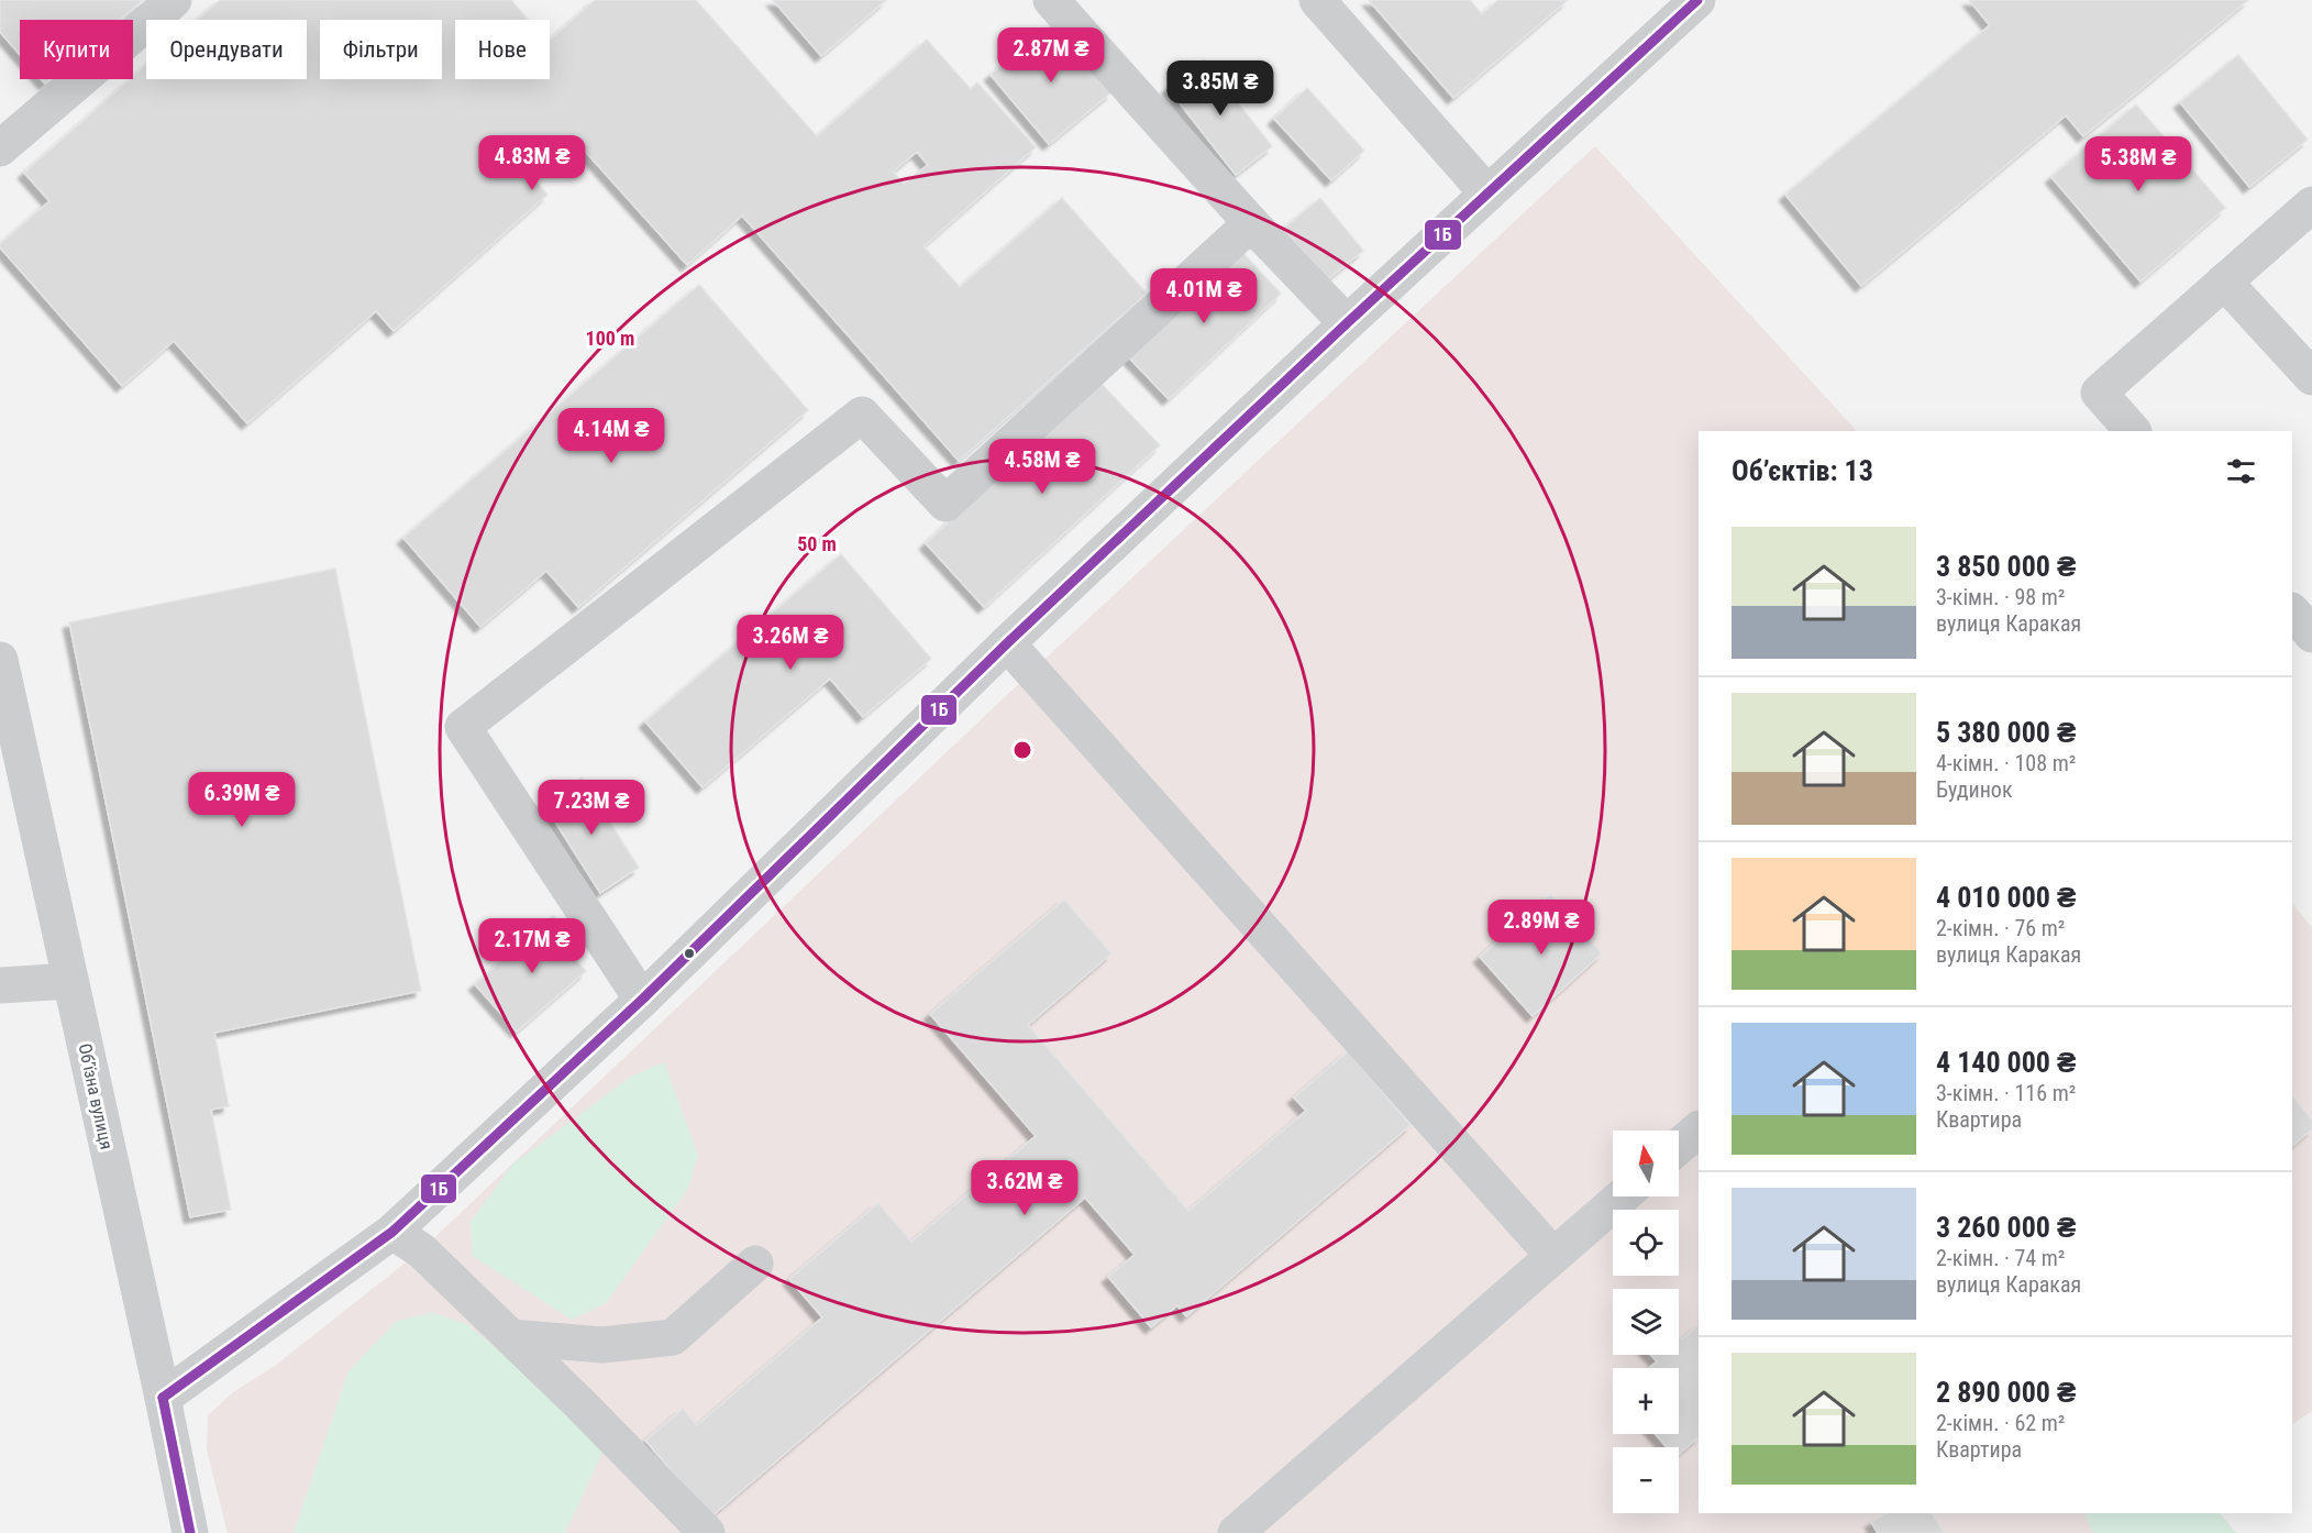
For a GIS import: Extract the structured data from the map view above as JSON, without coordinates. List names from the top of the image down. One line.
{"streets":{"street":["Обʼїзна вулиця"]},"lines":["transit line 1Б"],"north":"top","page":{"chip":["Купити","Орендувати","Фільтри","Нове"],"price":["2.87M ₴","3.85M ₴","4.83M ₴","5.38M ₴","4.01M ₴","4.14M ₴","4.58M ₴","3.26M ₴","6.39M ₴","7.23M ₴","2.89M ₴","2.17M ₴","3.62M ₴"],"heading":"Об’єктів: 13","list":[{"name":"3 850 000 ₴","note":"3-кімн. · 98 m² · вулиця Каракая"},{"name":"5 380 000 ₴","note":"4-кімн. · 108 m² · Будинок"},{"name":"4 010 000 ₴","note":"2-кімн. · 76 m² · вулиця Каракая"},{"name":"4 140 000 ₴","note":"3-кімн. · 116 m² · Квартира"},{"name":"3 260 000 ₴","note":"2-кімн. · 74 m² · вулиця Каракая"},{"name":"2 890 000 ₴","note":"2-кімн. · 62 m² · Квартира"}],"map_buttons":["+","−"]},"rings":["100 m","50 m"]}
